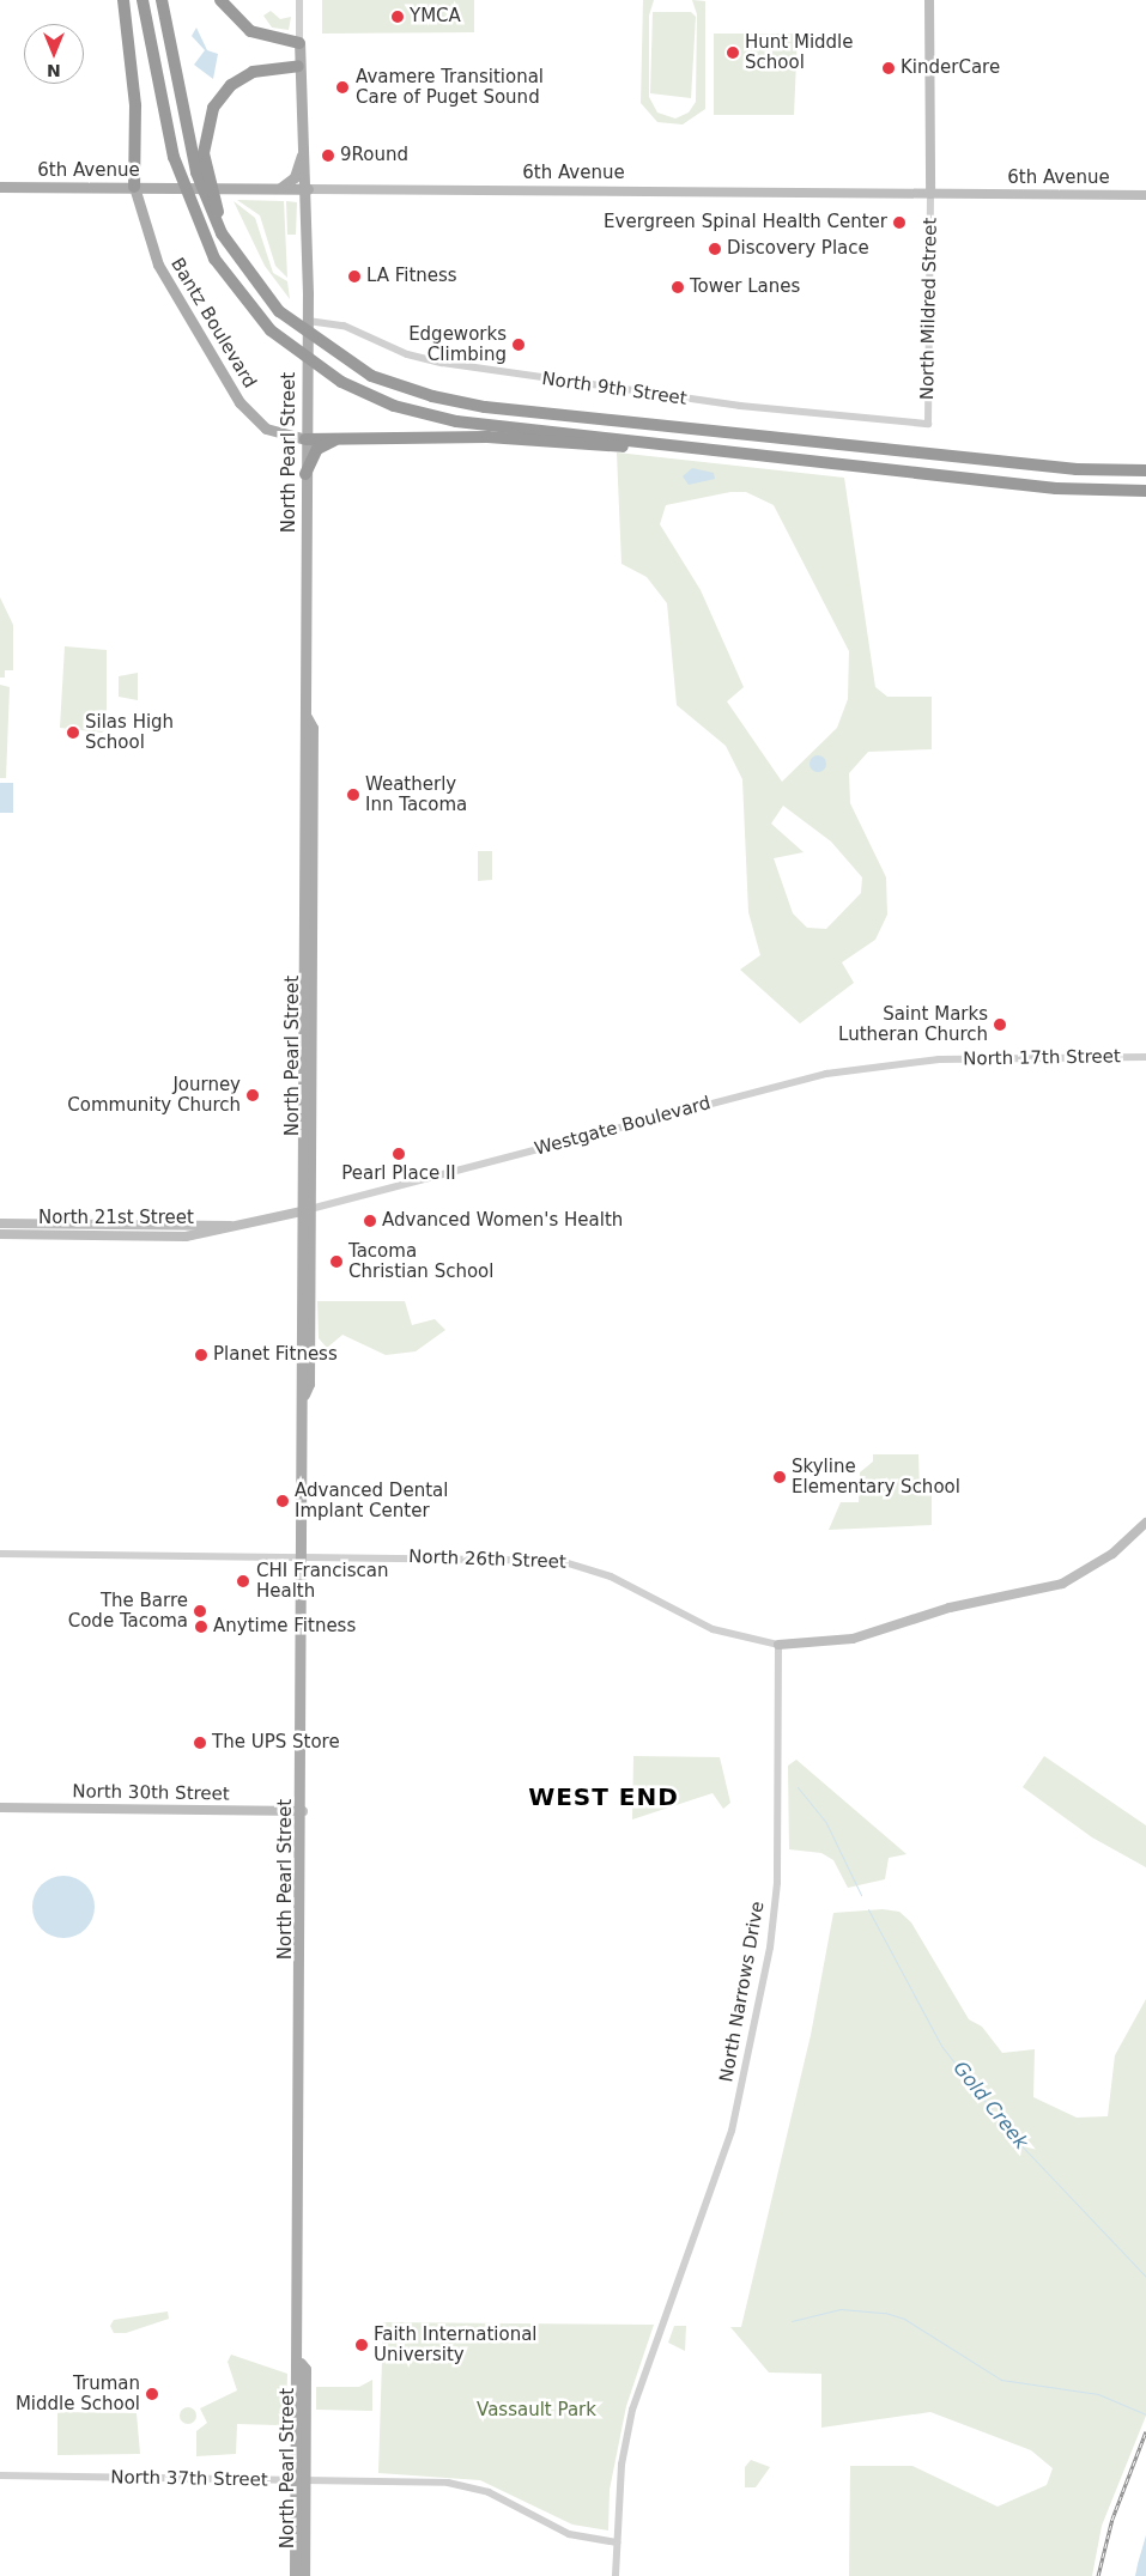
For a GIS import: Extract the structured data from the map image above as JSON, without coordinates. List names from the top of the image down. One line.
{"streets":{"main road":["6th Avenue","Bantz Boulevard","North Pearl Street","North 21st Street","North 30th Street"],"street":["North Mildred Street","North 9th Street","North 17th Street","Westgate Boulevard","North 26th Street","North Narrows Drive","North 37th Street"]},"crossings":[["6th Avenue","North Mildred Street"],["6th Avenue","Bantz Boulevard"],["6th Avenue","North Pearl Street"],["North Mildred Street","North 9th Street"],["Bantz Boulevard","North Pearl Street"],["North 9th Street","North Pearl Street"],["North Pearl Street","Westgate Boulevard"],["North Pearl Street","North 21st Street"],["North Pearl Street","North 26th Street"],["North Pearl Street","North 30th Street"],["North Pearl Street","North 37th Street"],["North 17th Street","Westgate Boulevard"],["Westgate Boulevard","North 21st Street"],["North 26th Street","North Narrows Drive"],["North Narrows Drive","North 37th Street"]],"districts":["WEST END"],"water":["Gold Creek"],"parks":["Vassault Park"],"places":["YMCA","Hunt Middle School","KinderCare","Avamere Transitional Care of Puget Sound","9Round","Evergreen Spinal Health Center","Discovery Place","LA Fitness","Tower Lanes","Edgeworks Climbing","Silas High School","Weatherly Inn Tacoma","Saint Marks Lutheran Church","Journey Community Church","Pearl Place II","Advanced Women's Health","Tacoma Christian School","Planet Fitness","Skyline Elementary School","Advanced Dental Implant Center","CHI Franciscan Health","The Barre Code Tacoma","Anytime Fitness","The UPS Store","Faith International University","Truman Middle School"],"north":"bottom"}
